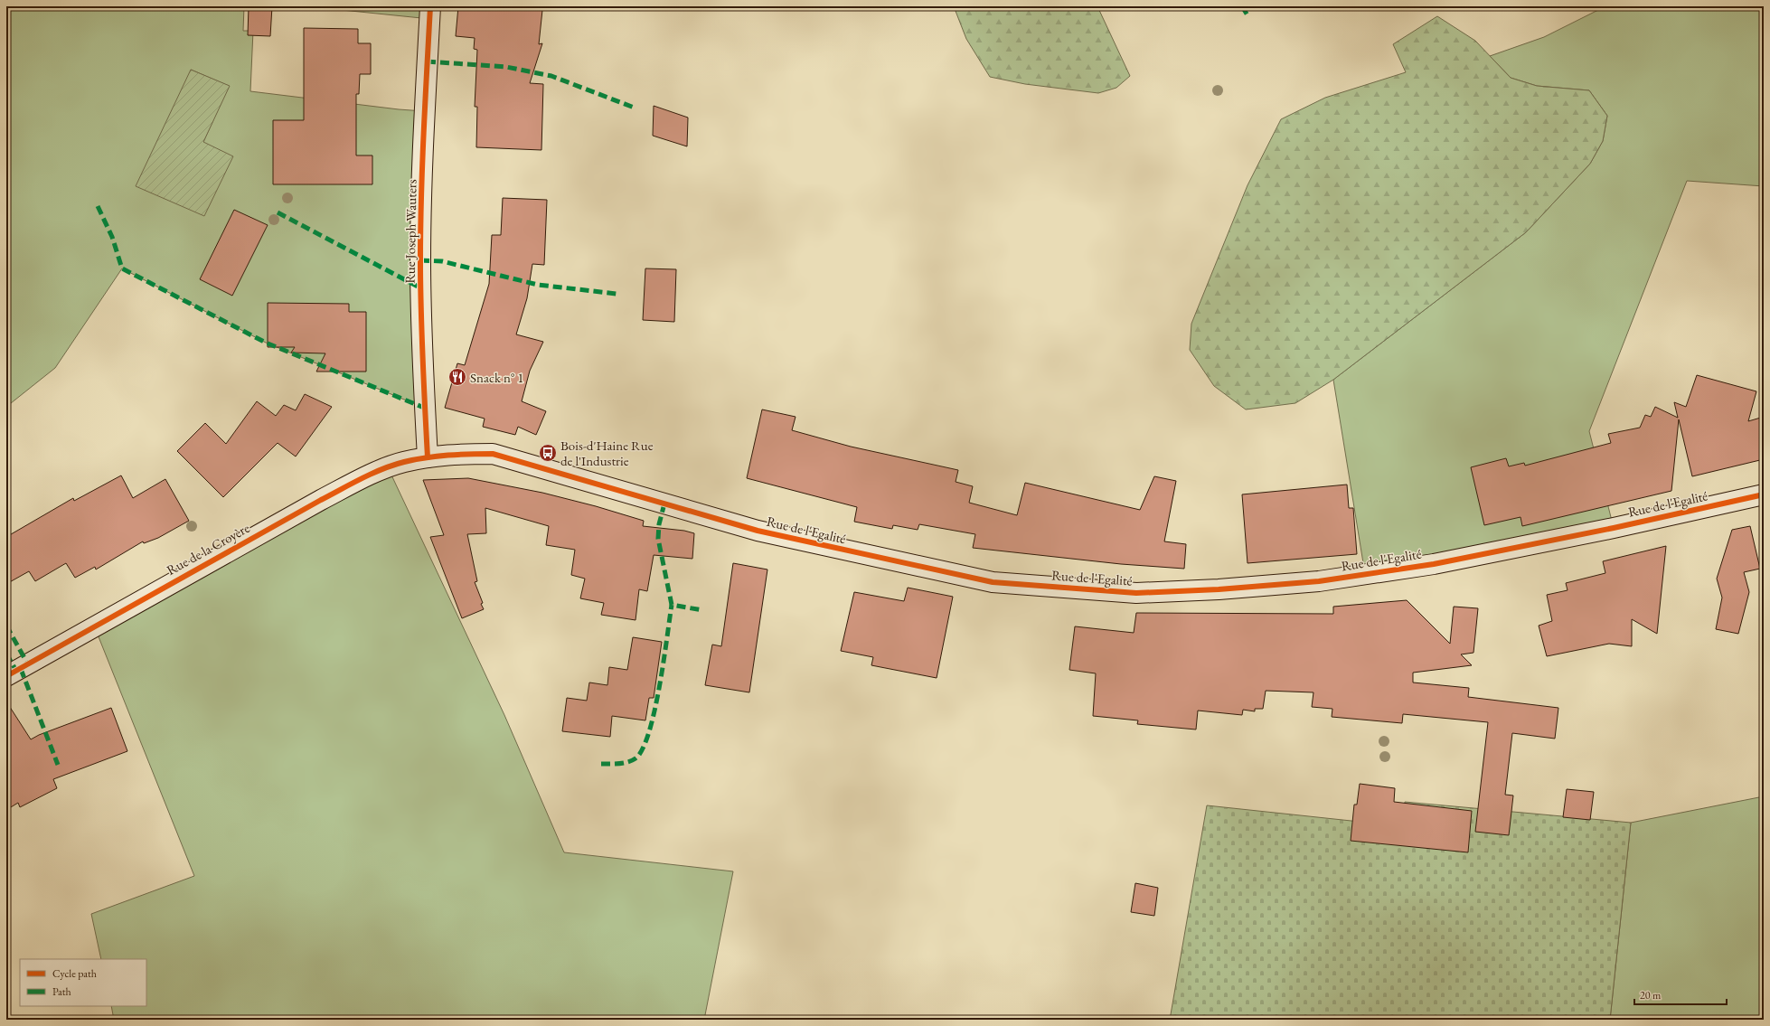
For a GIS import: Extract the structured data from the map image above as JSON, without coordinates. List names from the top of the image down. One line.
{"streets":{"street":["Rue Joseph Wauters","Rue de l'Egalité","Rue de la Croyère"]},"crossings":[["Rue Joseph Wauters","Rue de l'Egalité"],["Rue Joseph Wauters","Rue de la Croyère"],["Rue de l'Egalité","Rue de la Croyère"]],"places":{"restaurant":["Snack n° 1"],"bus stop":["Bois-d'Haine Rue de l'Industrie"]},"legend":["Cycle path","Path"],"scale_bar":"20 m"}
